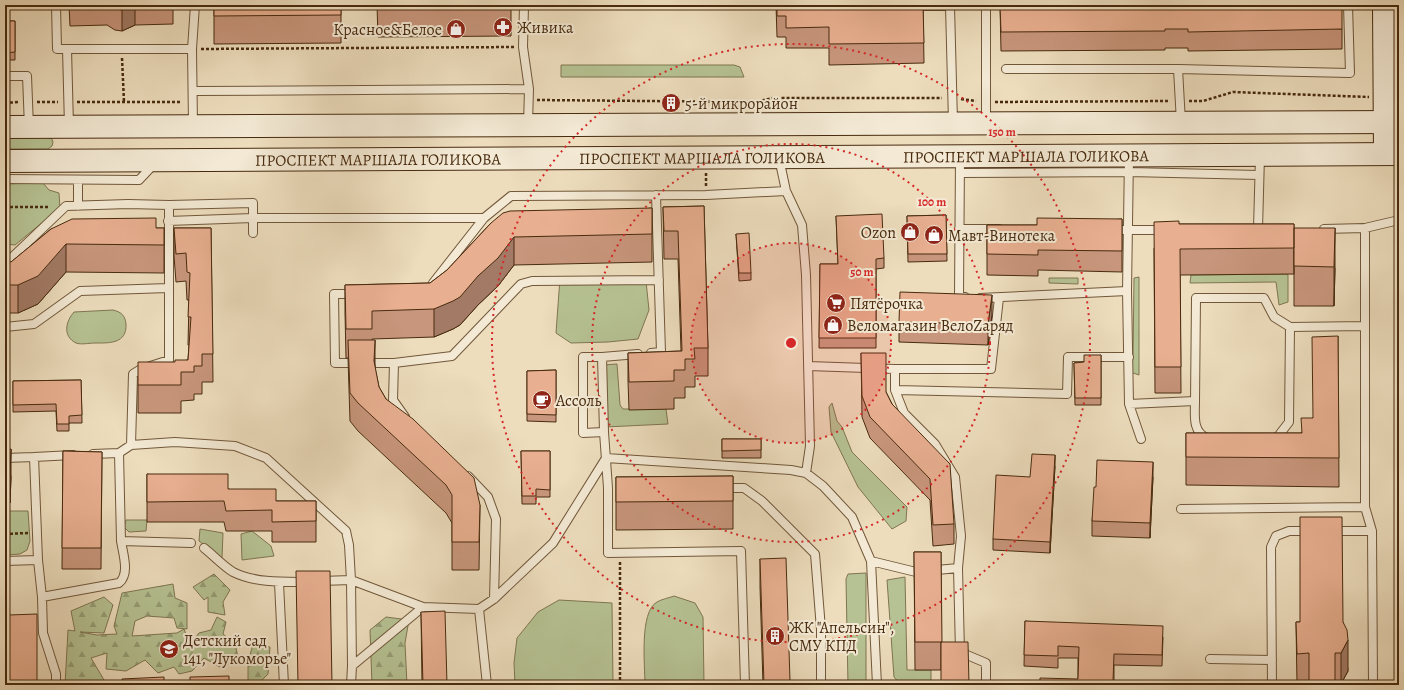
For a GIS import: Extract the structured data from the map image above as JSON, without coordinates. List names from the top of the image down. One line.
{"streets":{"main road":["ПРОСПЕКТ МАРШАЛА ГОЛИКОВА"]},"places":{"pharmacy":["Живика"],"shop":["Красное&Белое","Ozon","Мавт-Винотека","Веломагазин ВелоZаряд"],"building":["5-й микрорайон","ЖК \"Апельсин\", СМУ КПД"],"supermarket":["Пятёрочка"],"cafe":["Ассоль"],"school or university":["Детский сад 141, \"Лукоморье\""]},"rings":["150 m","100 m","50 m"]}
